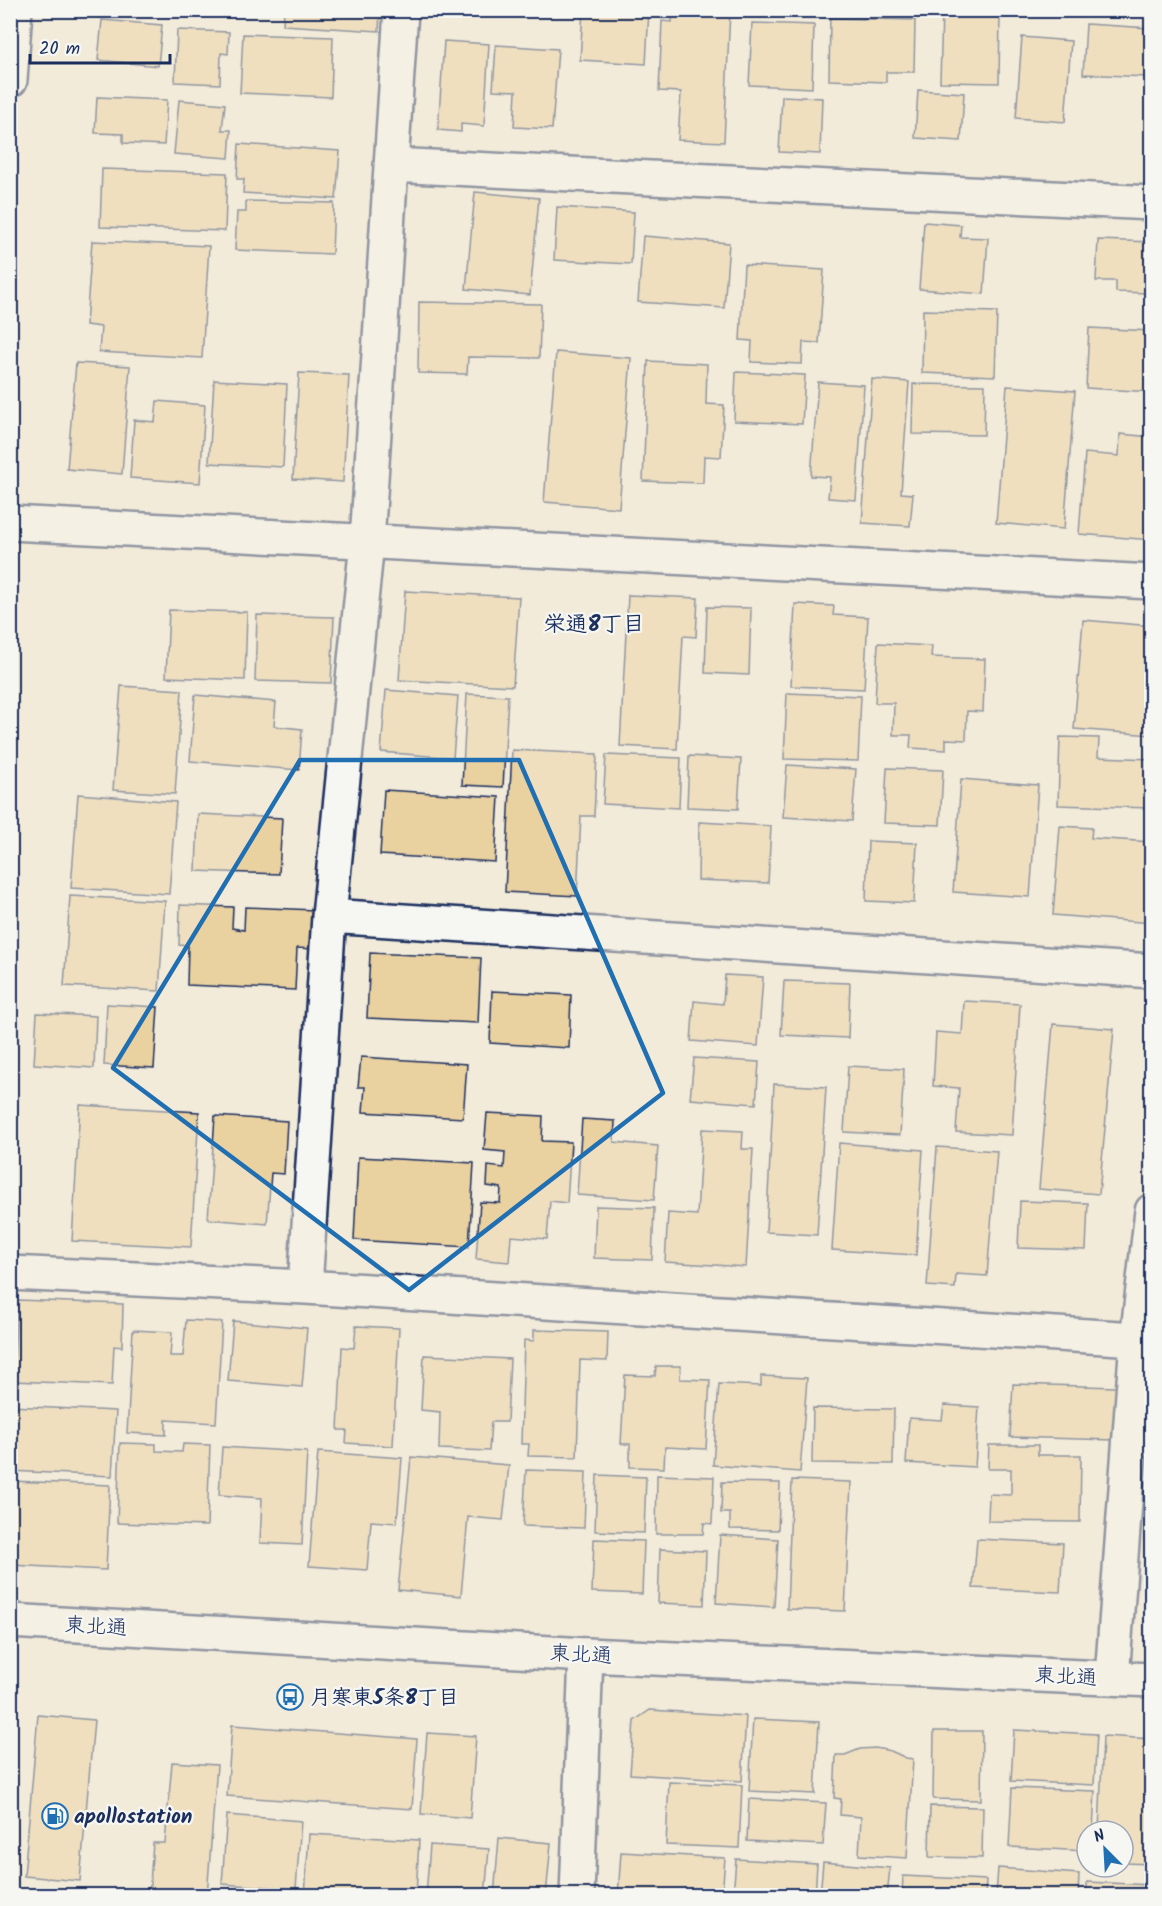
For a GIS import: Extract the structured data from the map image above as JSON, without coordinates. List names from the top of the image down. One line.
{"streets":{"street":["東北通"]},"districts":["栄通8丁目"],"places":{"bus stop":["月寒東5条8丁目"],"fuel station":["apollostation"]},"scale_bar":"20 m","north":"top left"}
